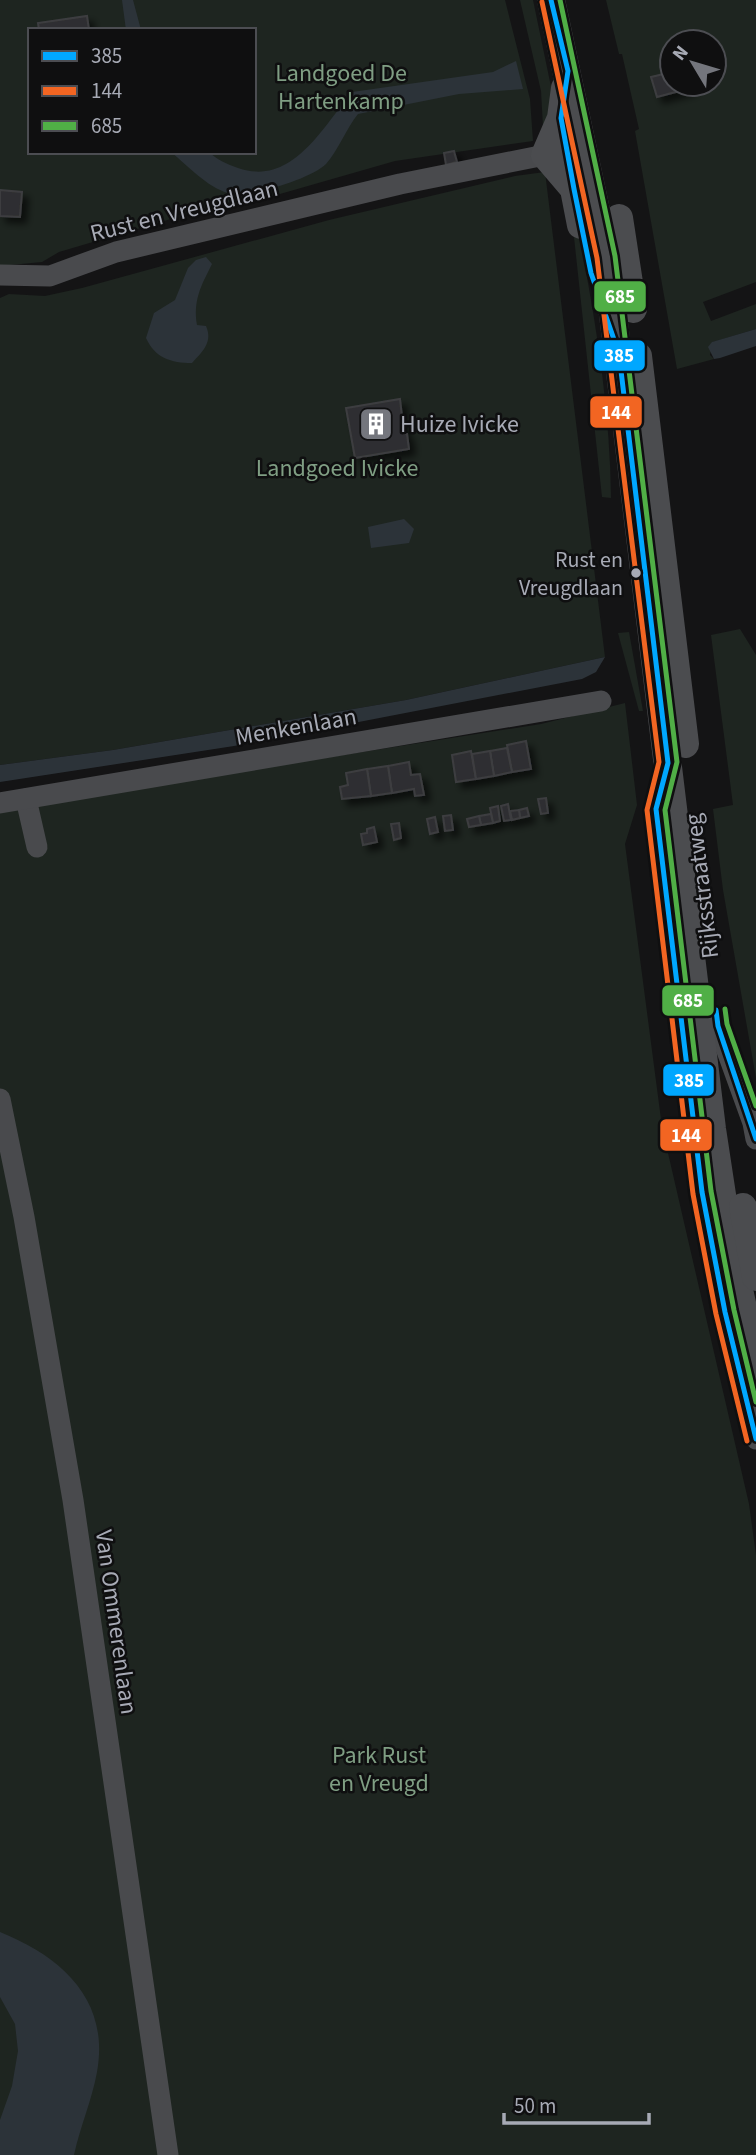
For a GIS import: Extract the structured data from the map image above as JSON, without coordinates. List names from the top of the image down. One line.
{"streets":{"main road":["Rijksstraatweg"],"street":["Rust en Vreugdlaan","Menkenlaan","Van Ommerenlaan"]},"parks":["Landgoed De Hartenkamp","Landgoed Ivicke","Park Rust en Vreugd"],"places":{"building":["Huize Ivicke"],"other":["Rust en Vreugdlaan"]},"lines":["transit line 385","transit line 685","transit line 144"],"legend":["385","144","685"],"scale_bar":"50 m","north":"top left"}
